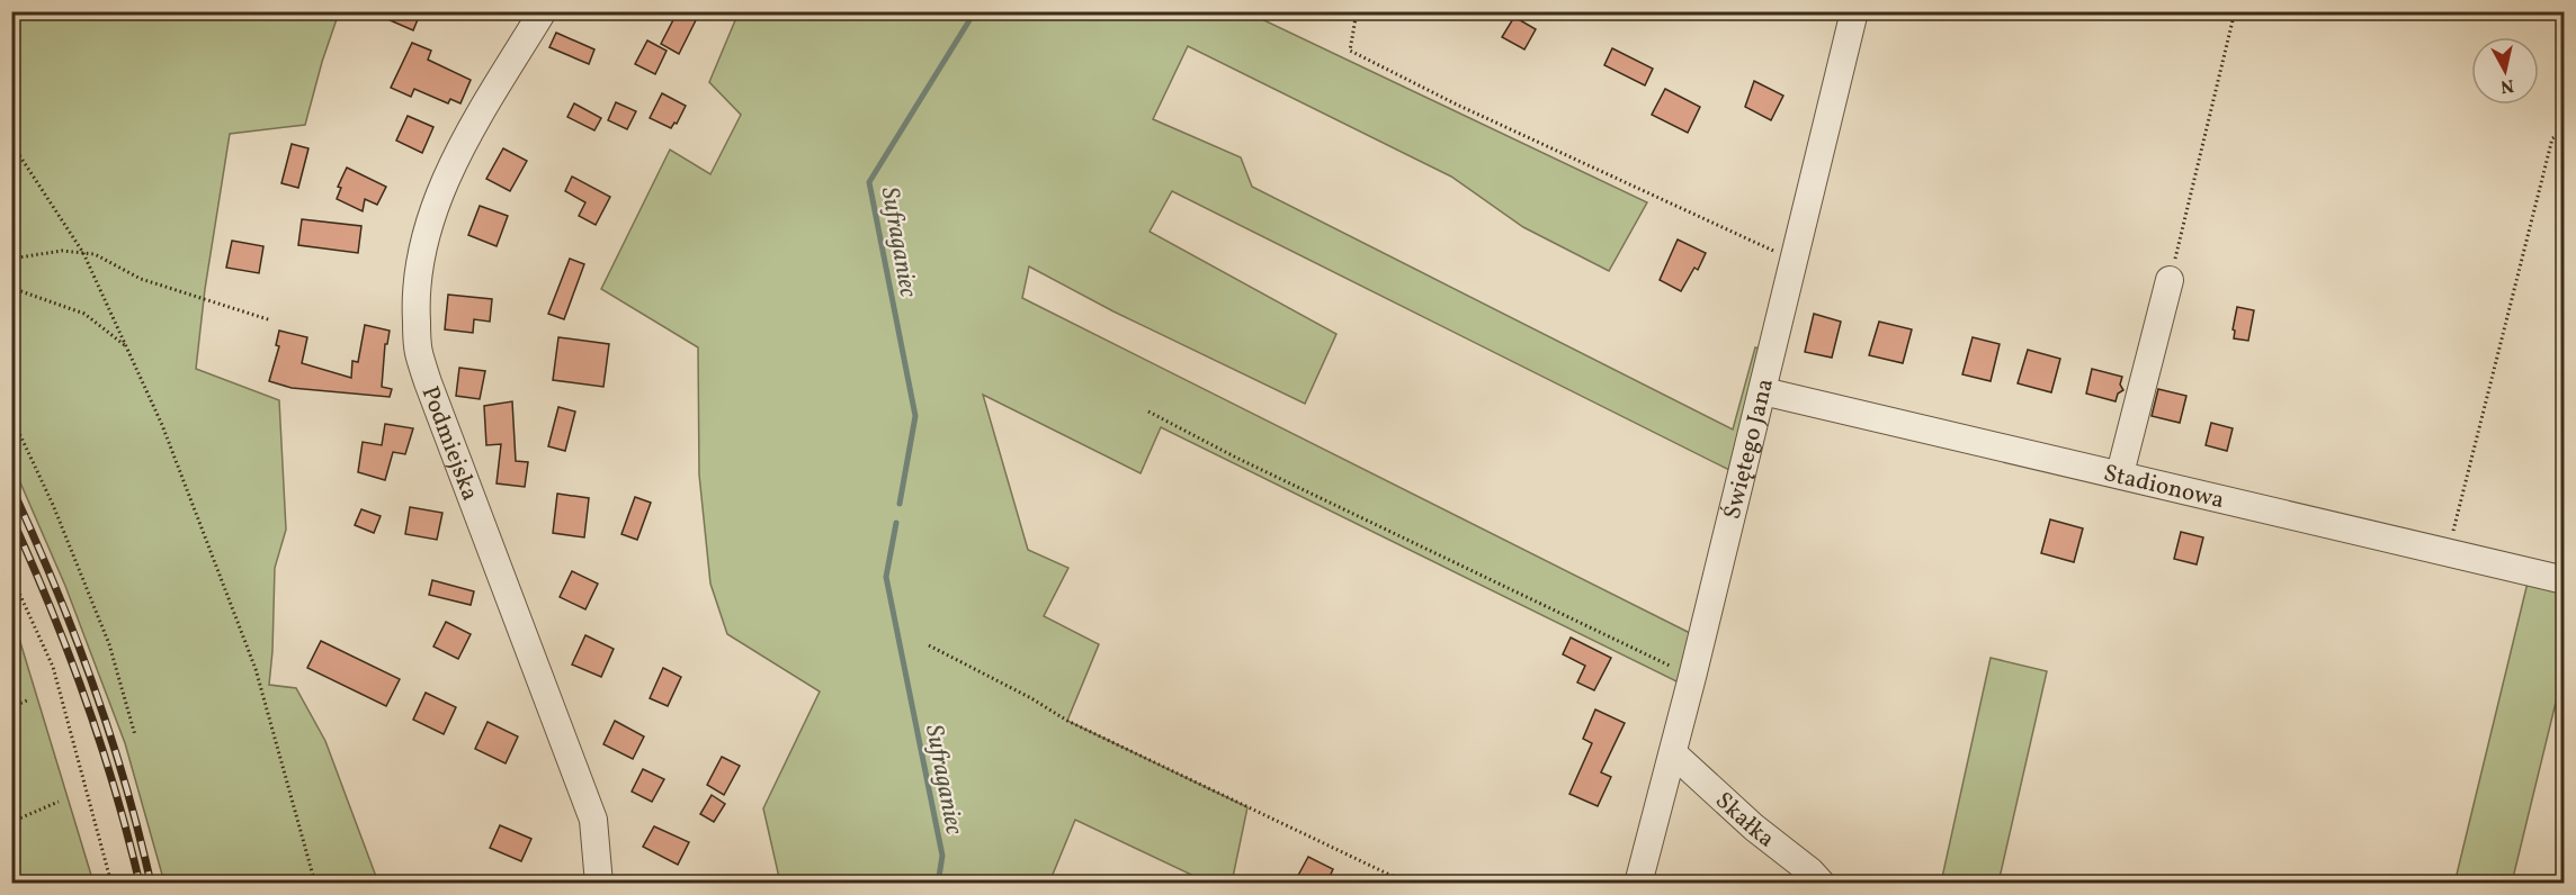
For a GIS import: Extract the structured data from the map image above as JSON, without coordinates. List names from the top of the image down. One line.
{"streets":{"street":["Podmiejska","Świętego Jana","Stadionowa","Skałka"]},"crossings":[["Świętego Jana","Stadionowa"],["Świętego Jana","Skałka"]],"water":["Sufraganiec"],"north":"bottom"}
